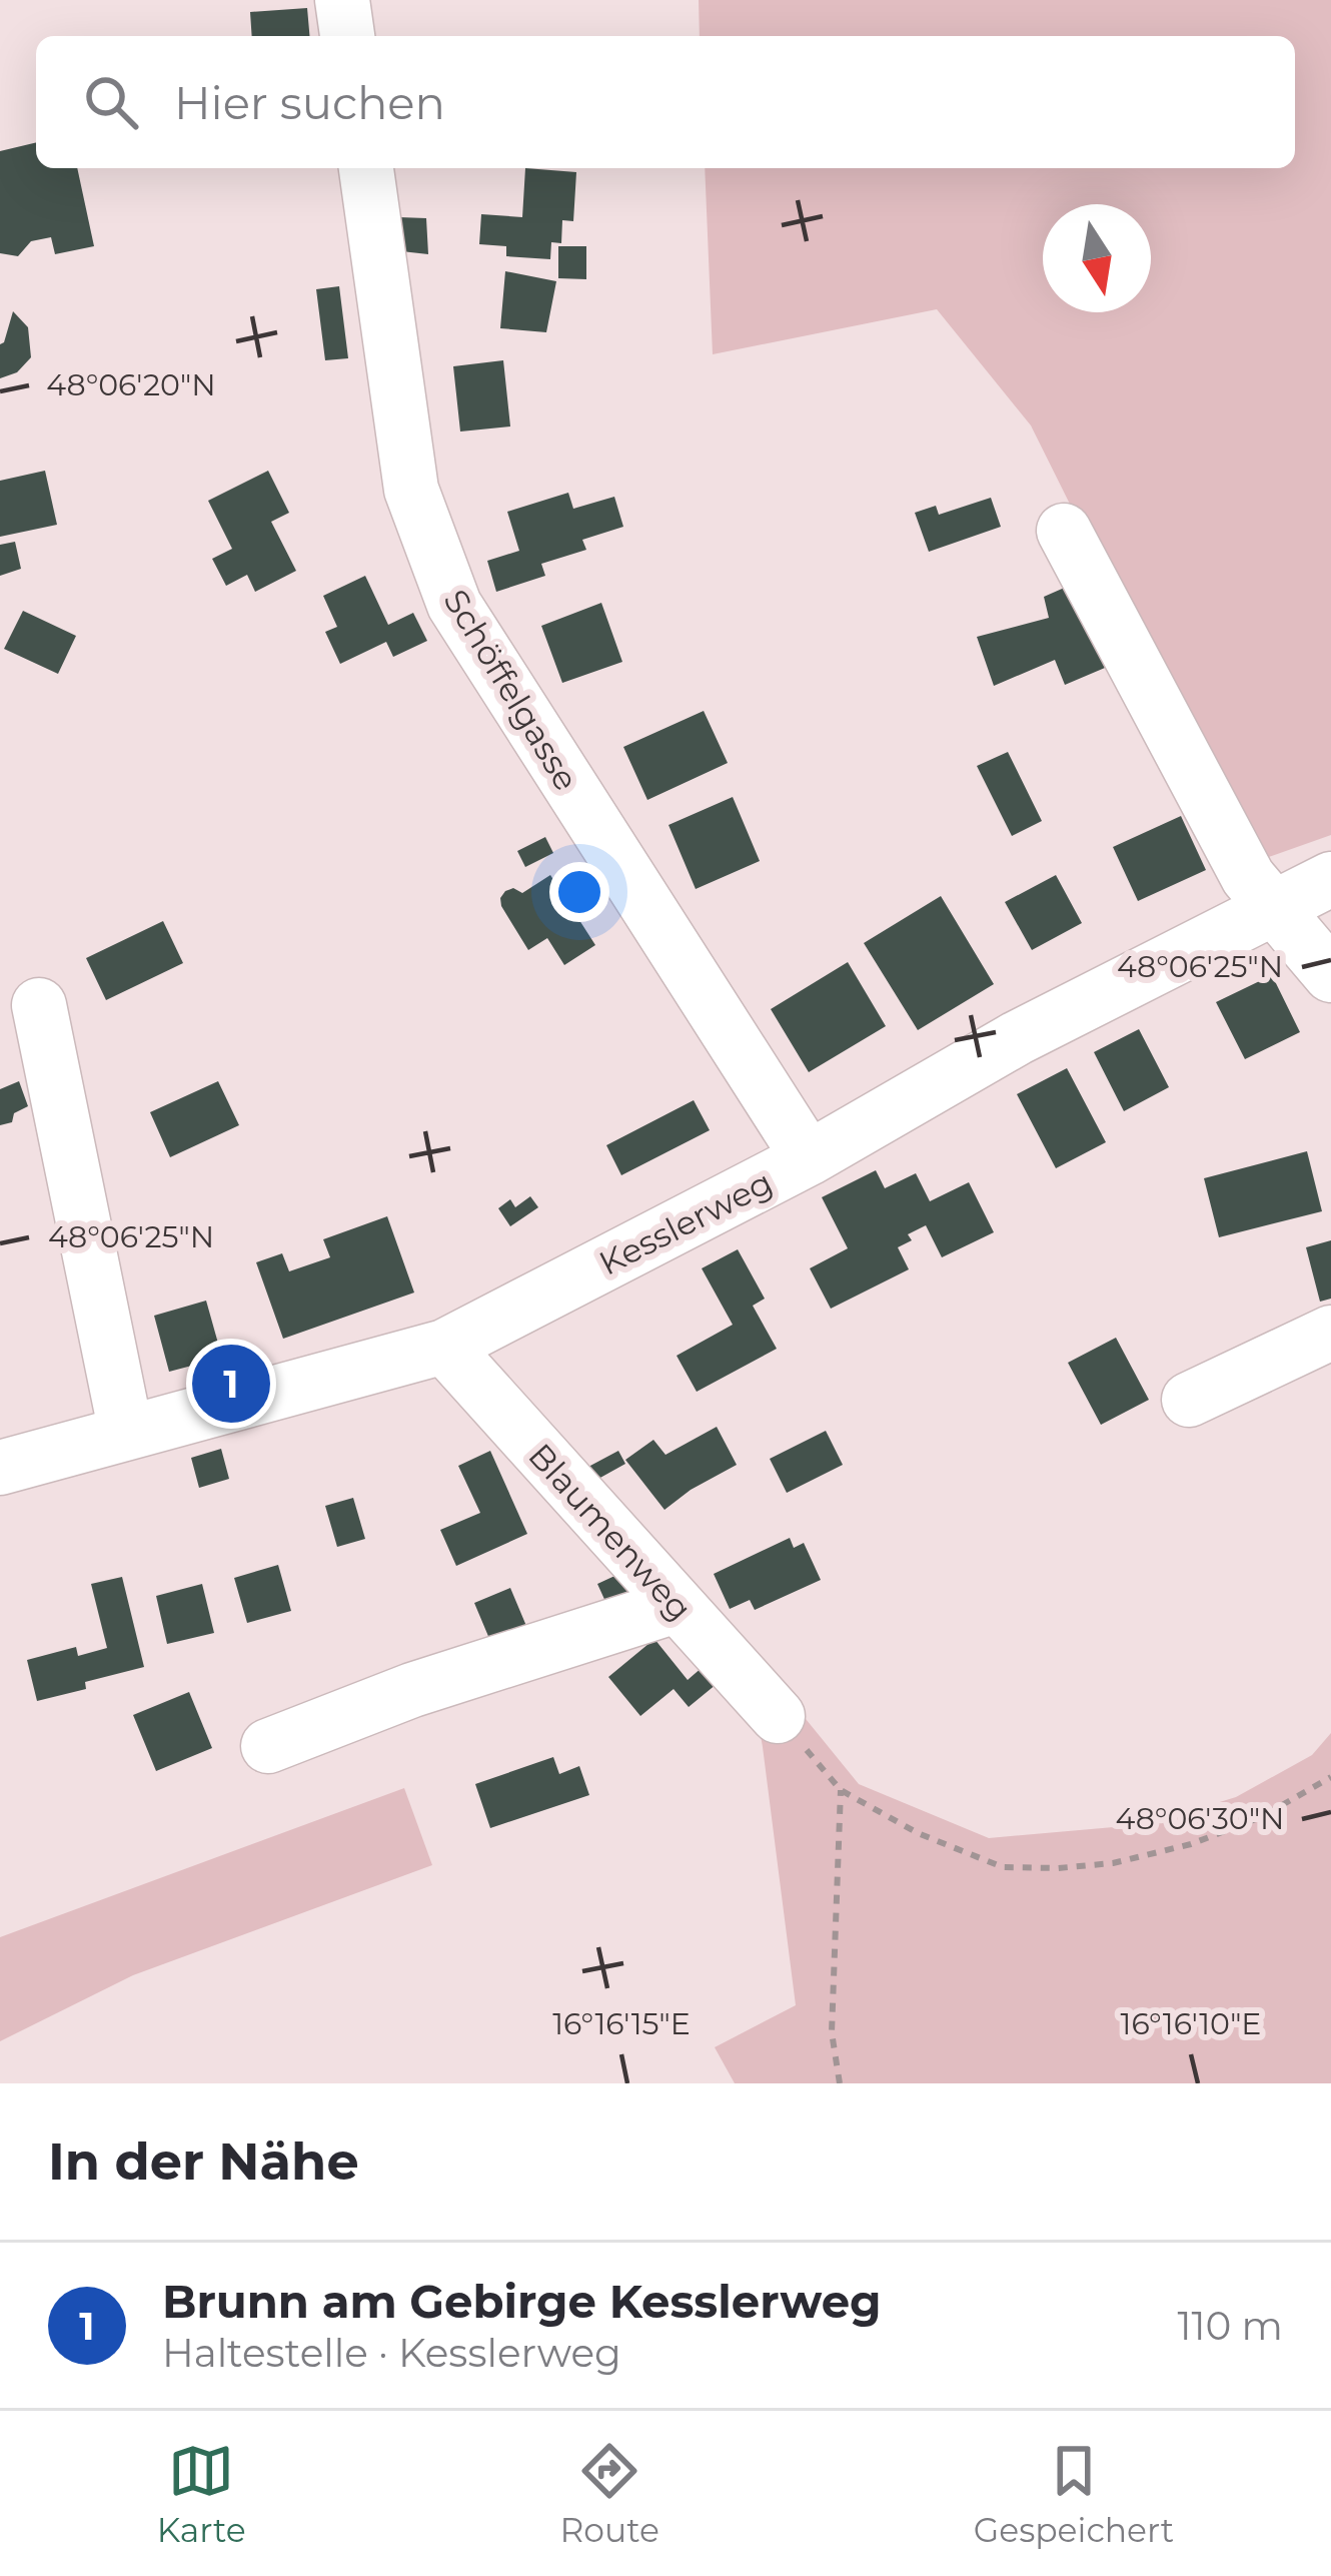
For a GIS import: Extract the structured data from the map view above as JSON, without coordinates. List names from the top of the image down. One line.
{"streets":{"street":["Schöffelgasse","Kesslerweg","Blaumenweg"]},"crossings":[["Schöffelgasse","Kesslerweg"],["Kesslerweg","Blaumenweg"]],"north":"bottom","page":{"search":"Hier suchen","pins":"1","heading":"In der Nähe","list":[{"mark":"1","name":"Brunn am Gebirge Kesslerweg","note":"Haltestelle · Kesslerweg","value":"110 m"}],"nav":["Karte","Route","Gespeichert"]},"coordinates":["48°06'20\"N","48°06'25\"N","48°06'30\"N","16°16'15\"E","16°16'10\"E"]}
